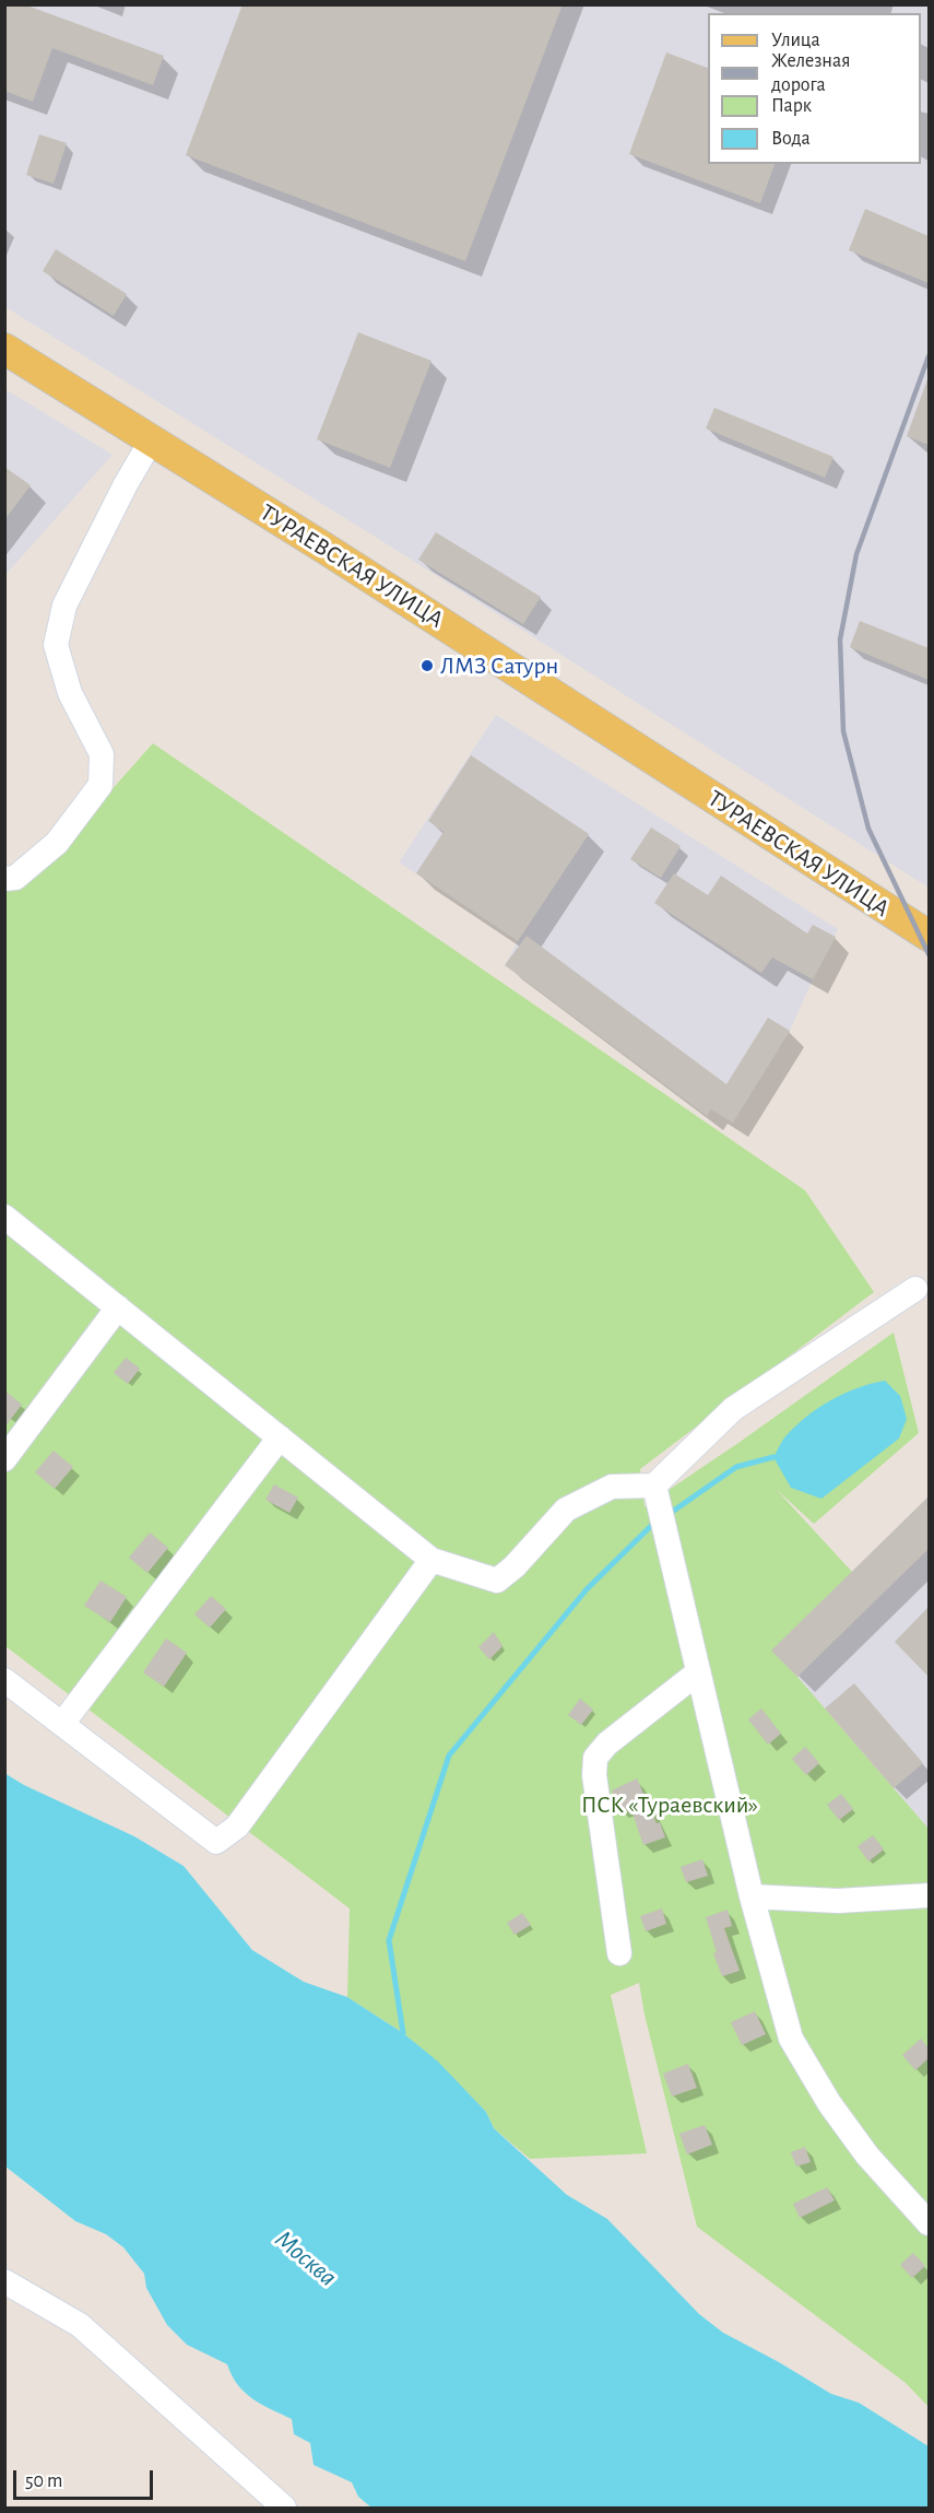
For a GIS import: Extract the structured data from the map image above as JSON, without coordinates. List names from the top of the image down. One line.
{"streets":{"main road":["ТУРАЕВСКАЯ УЛИЦА"]},"water":["Москва"],"parks":["ПСК «Тураевский»"],"places":["ЛМЗ Сатурн"],"legend":["Улица","Железная дорога","Парк","Вода"],"scale_bar":"50 m"}
